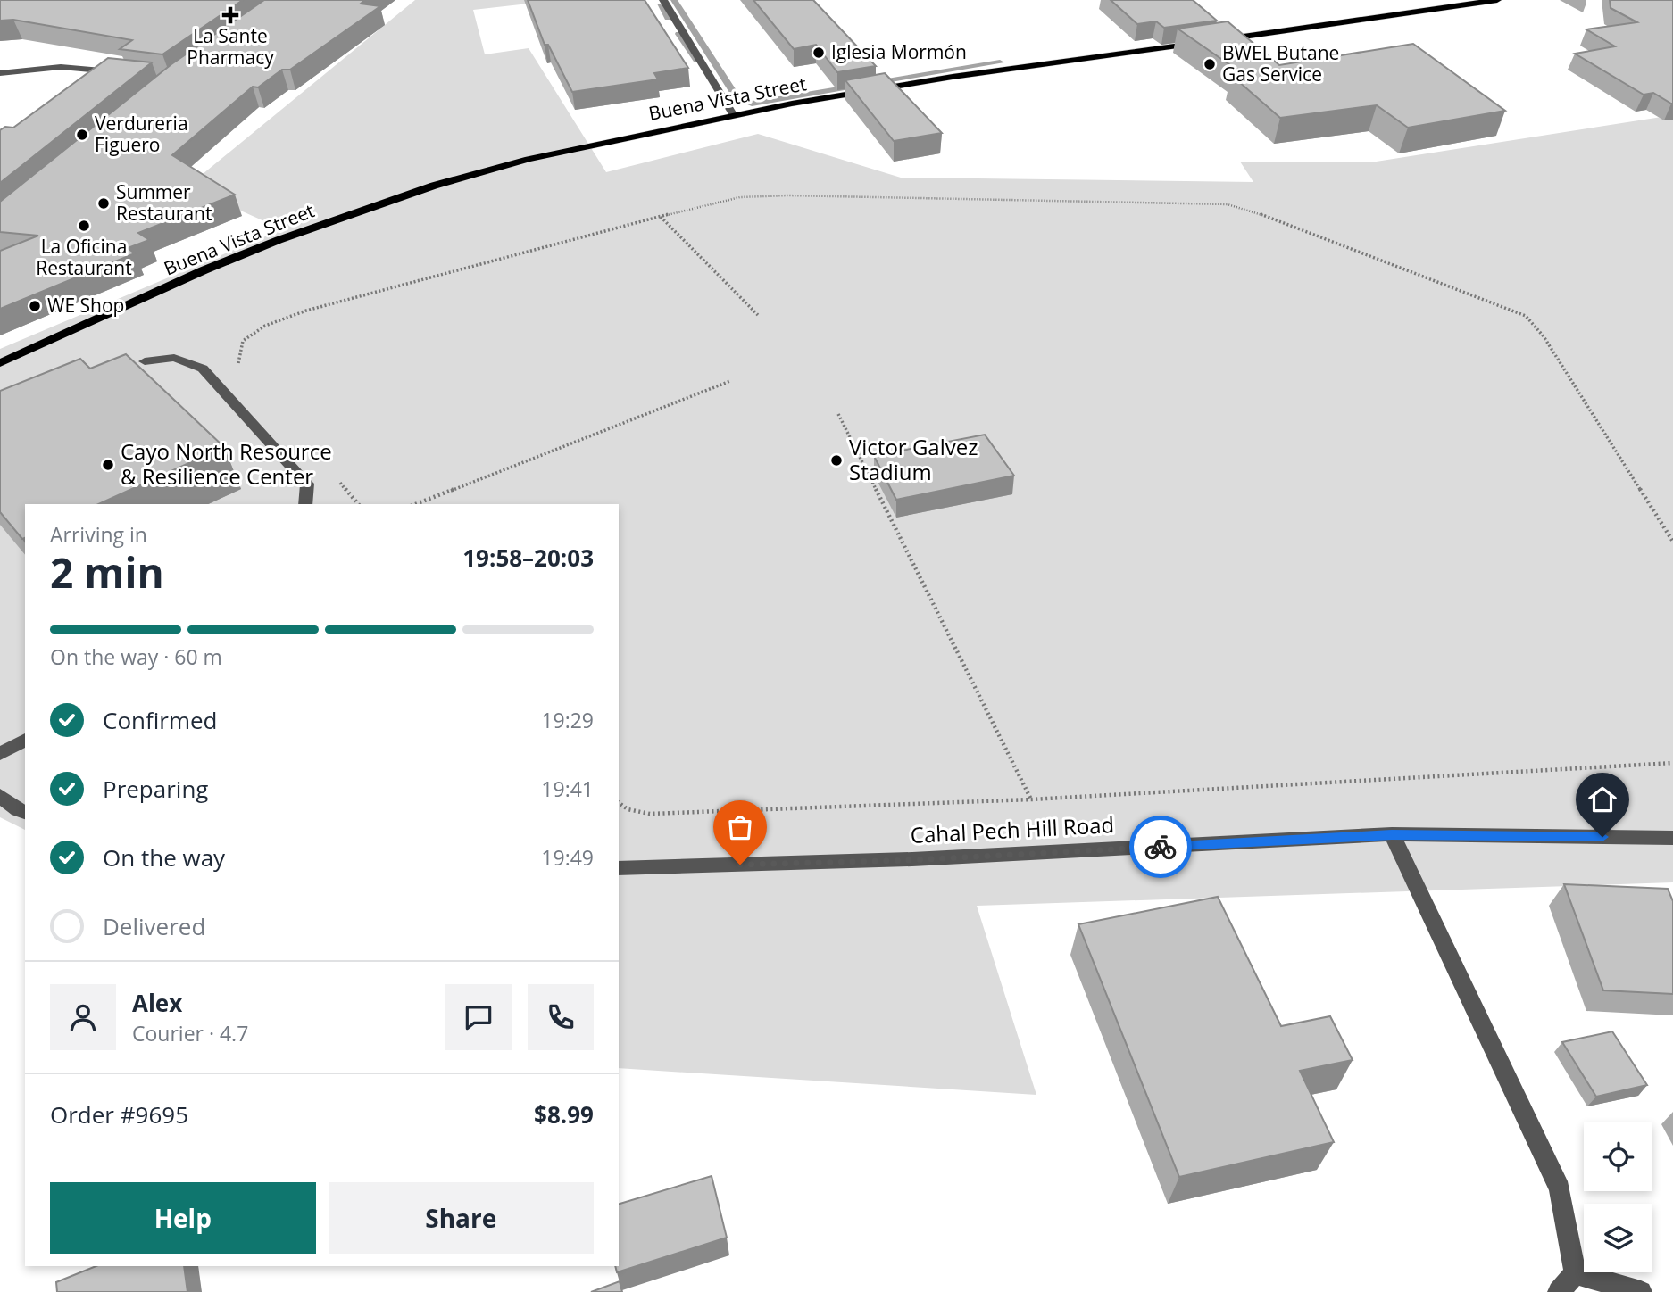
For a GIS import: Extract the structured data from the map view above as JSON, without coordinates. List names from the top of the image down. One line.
{"streets":{"main road":["Buena Vista Street"],"street":["Cahal Pech Hill Road"]},"places":{"health":["La Sante Pharmacy"],"other":["Iglesia Mormón","BWEL Butane Gas Service","Verdureria Figuero","Summer Restaurant","La Oficina Restaurant","WE Shop","Victor Galvez Stadium","Cayo North Resource & Resilience Center"]},"page":{"heading":["2 min","Arriving in","19:58–20:03"],"panel":["Alex","Courier · 4.7","Order #9695","$8.99"],"bar":"On the way · 60 m","list":[["Confirmed","19:29"],["Preparing","19:41"],["On the way","19:49"],"Delivered"],"buttons":["Help","Share"]}}
